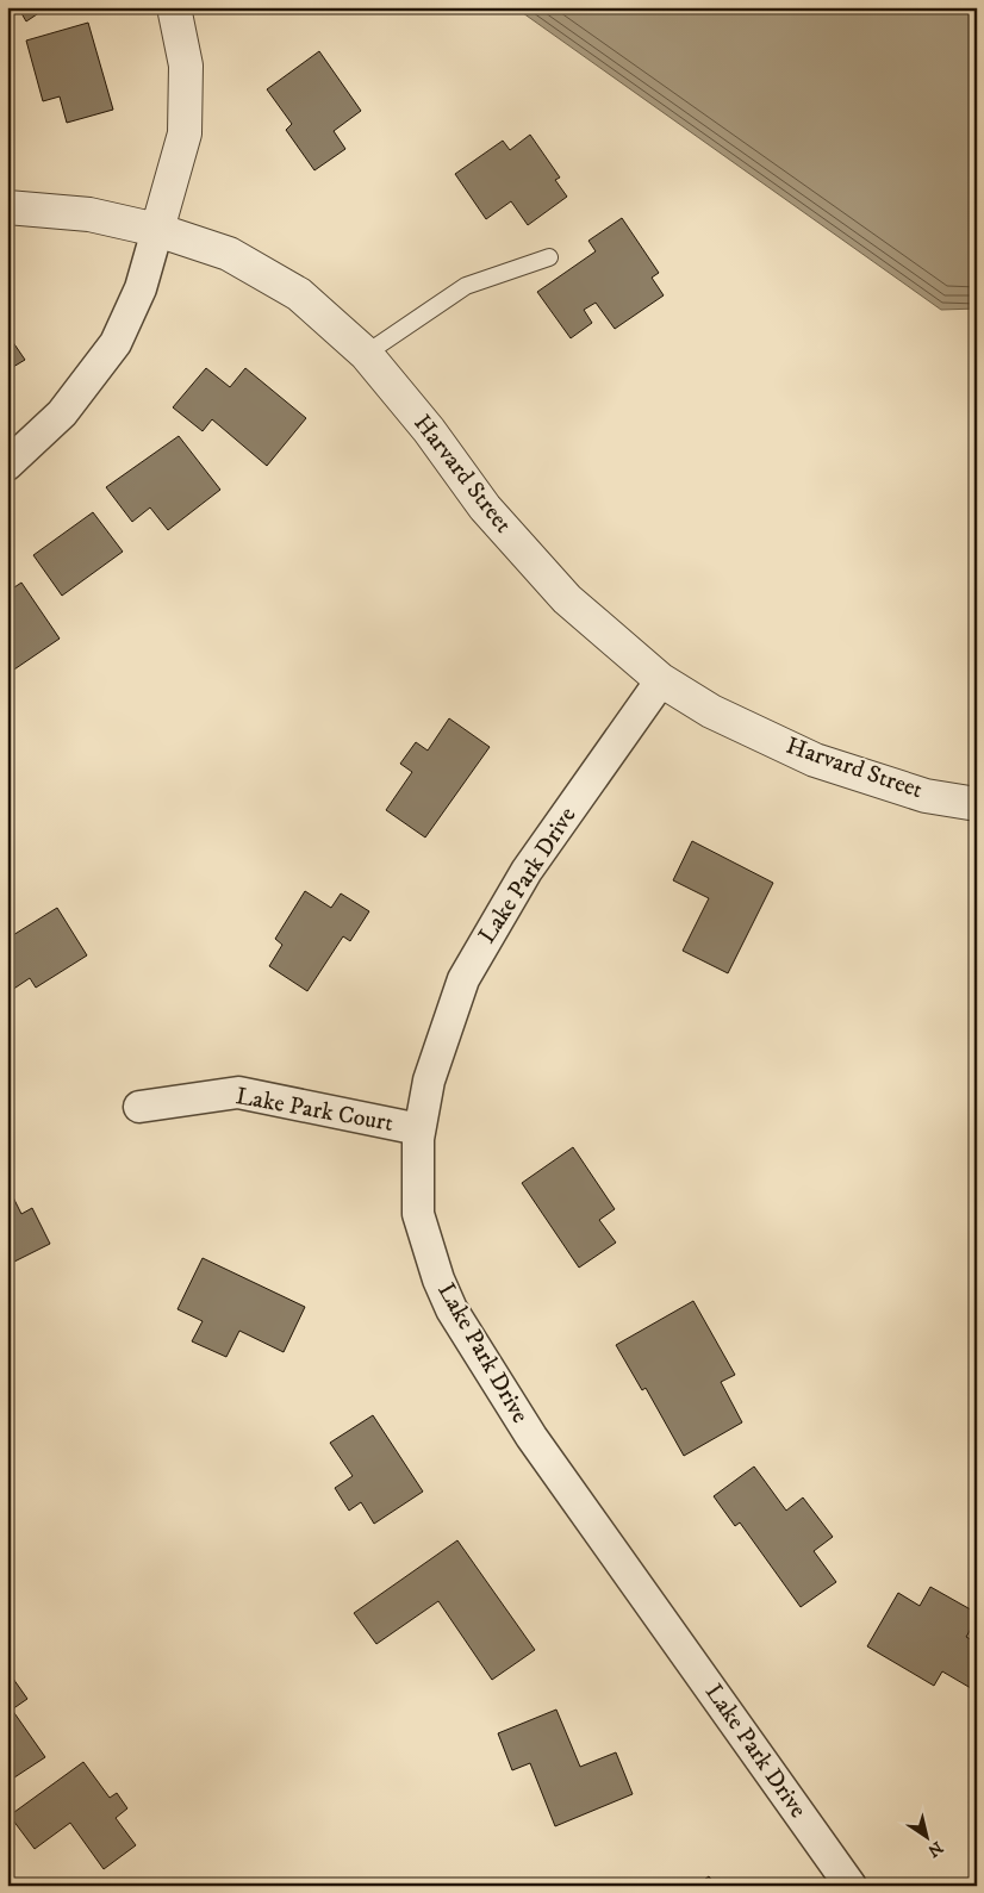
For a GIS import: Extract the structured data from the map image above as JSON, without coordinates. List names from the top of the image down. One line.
{"streets":{"street":["Harvard Street","Lake Park Drive","Lake Park Court"]},"crossings":[["Harvard Street","Lake Park Drive"],["Lake Park Drive","Lake Park Court"]],"north":"bottom right"}
